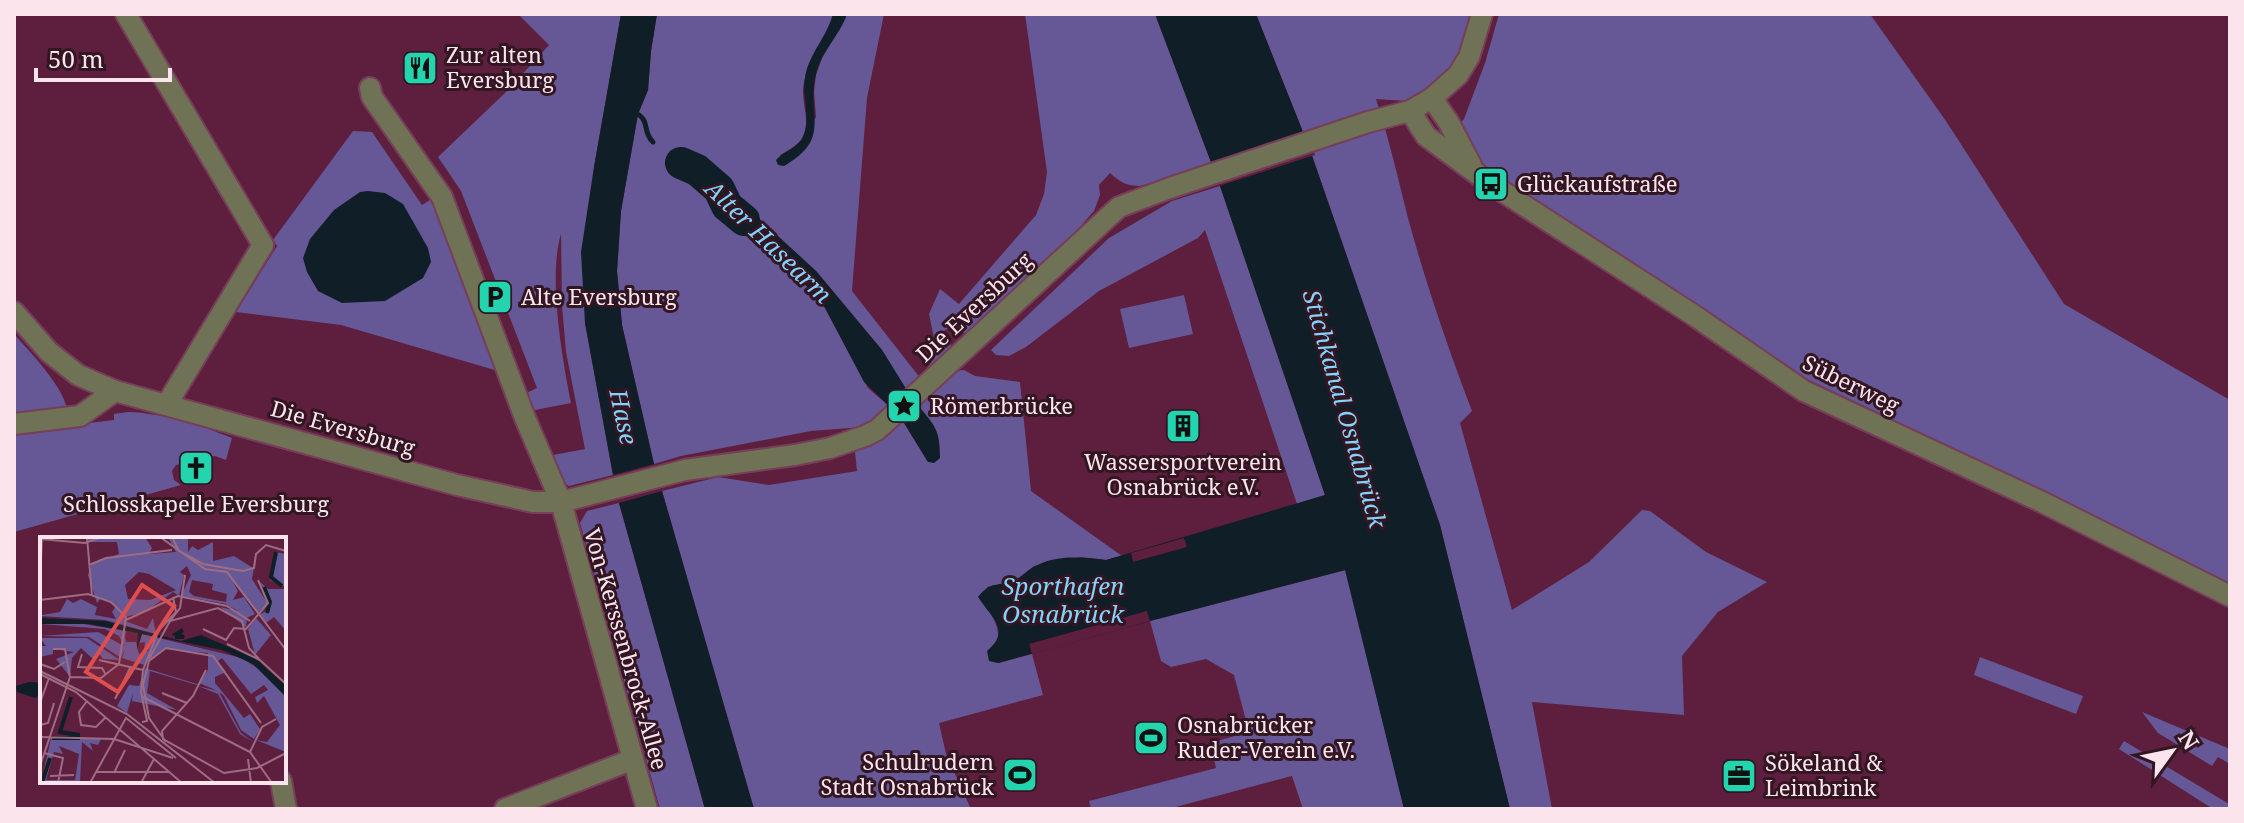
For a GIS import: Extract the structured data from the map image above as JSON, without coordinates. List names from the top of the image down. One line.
{"streets":{"street":["Die Eversburg","Süberweg","Von-Kerssenbrock-Allee"]},"crossings":[["Die Eversburg","Süberweg"],["Die Eversburg","Von-Kerssenbrock-Allee"]],"water":["Alter Hasearm","Stichkanal Osnabrück","Hase","Sporthafen Osnabrück"],"places":{"restaurant":["Zur alten Eversburg"],"bus stop":["Glückaufstraße"],"parking":["Alte Eversburg"],"place":["Römerbrücke"],"building":["Wassersportverein Osnabrück e.V."],"church":["Schlosskapelle Eversburg"],"sports":["Osnabrücker Ruder-Verein e.V.","Schulrudern Stadt Osnabrück"],"office":["Sökeland & Leimbrink"]},"scale_bar":"50 m","north":"top right"}
